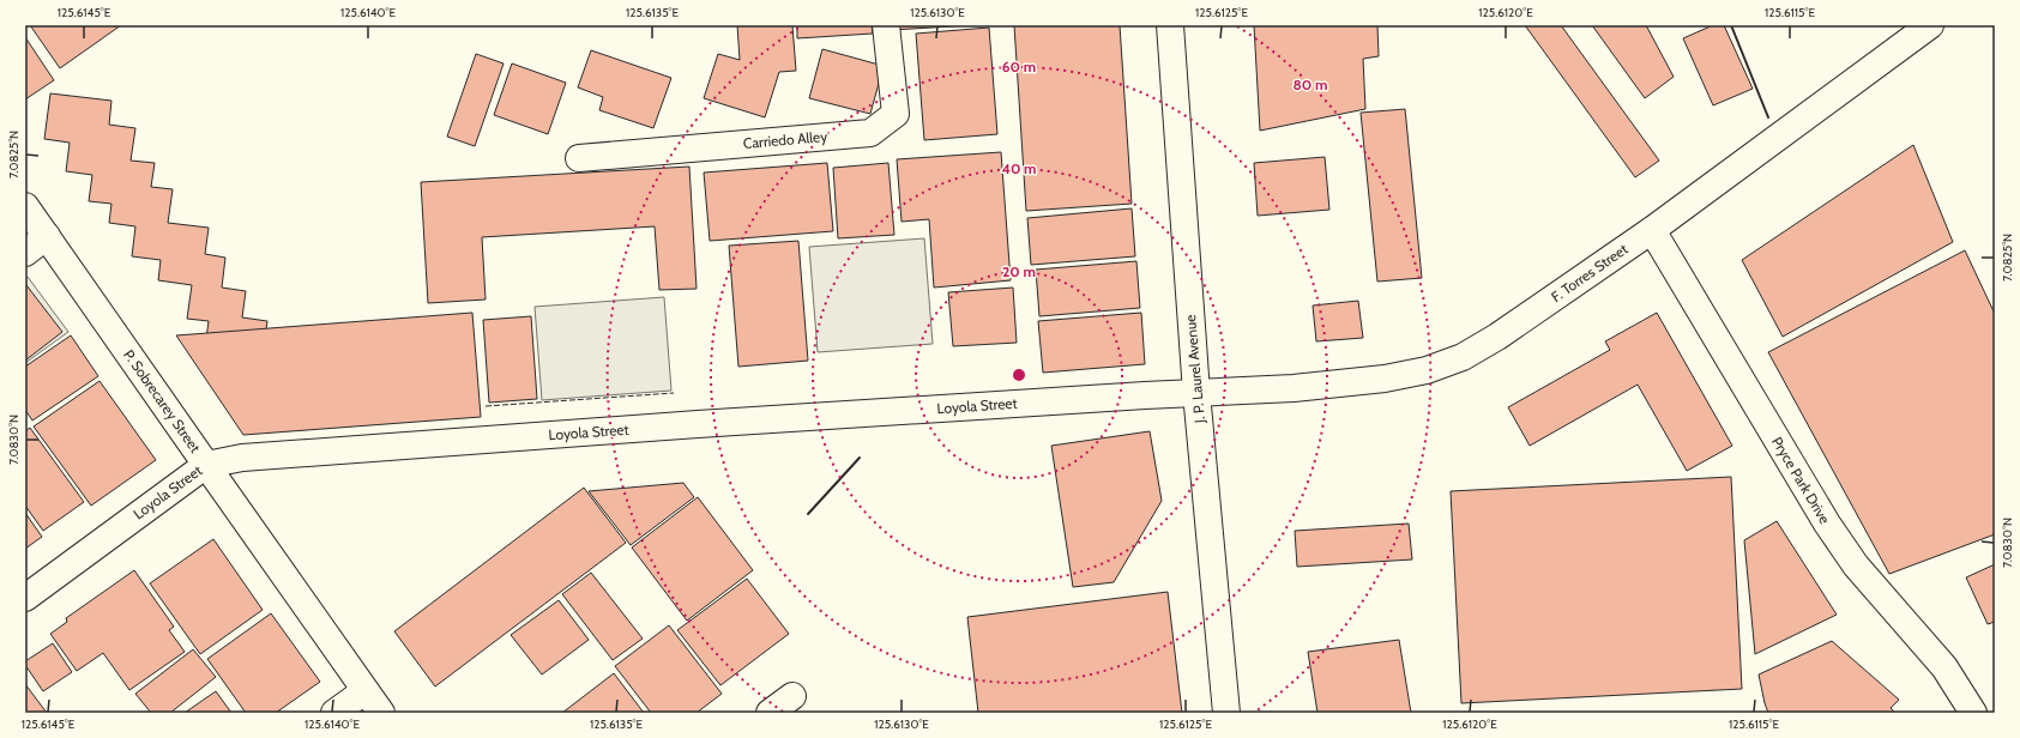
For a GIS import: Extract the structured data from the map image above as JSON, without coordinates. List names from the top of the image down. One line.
{"streets":{"main road":["Carriedo Alley","F. Torres Street","J. P. Laurel Avenue","P. Sobrecarey Street","Loyola Street","Pryce Park Drive"]},"crossings":[["F. Torres Street","J. P. Laurel Avenue"],["F. Torres Street","Loyola Street"],["F. Torres Street","Pryce Park Drive"],["J. P. Laurel Avenue","Loyola Street"],["P. Sobrecarey Street","Loyola Street"]],"coordinates":["125.6145°E","125.6140°E","125.6135°E","125.6130°E","125.6125°E","125.6120°E","125.6115°E","7.0825°N","7.0830°N"],"rings":["60 m","80 m","40 m","20 m"]}
